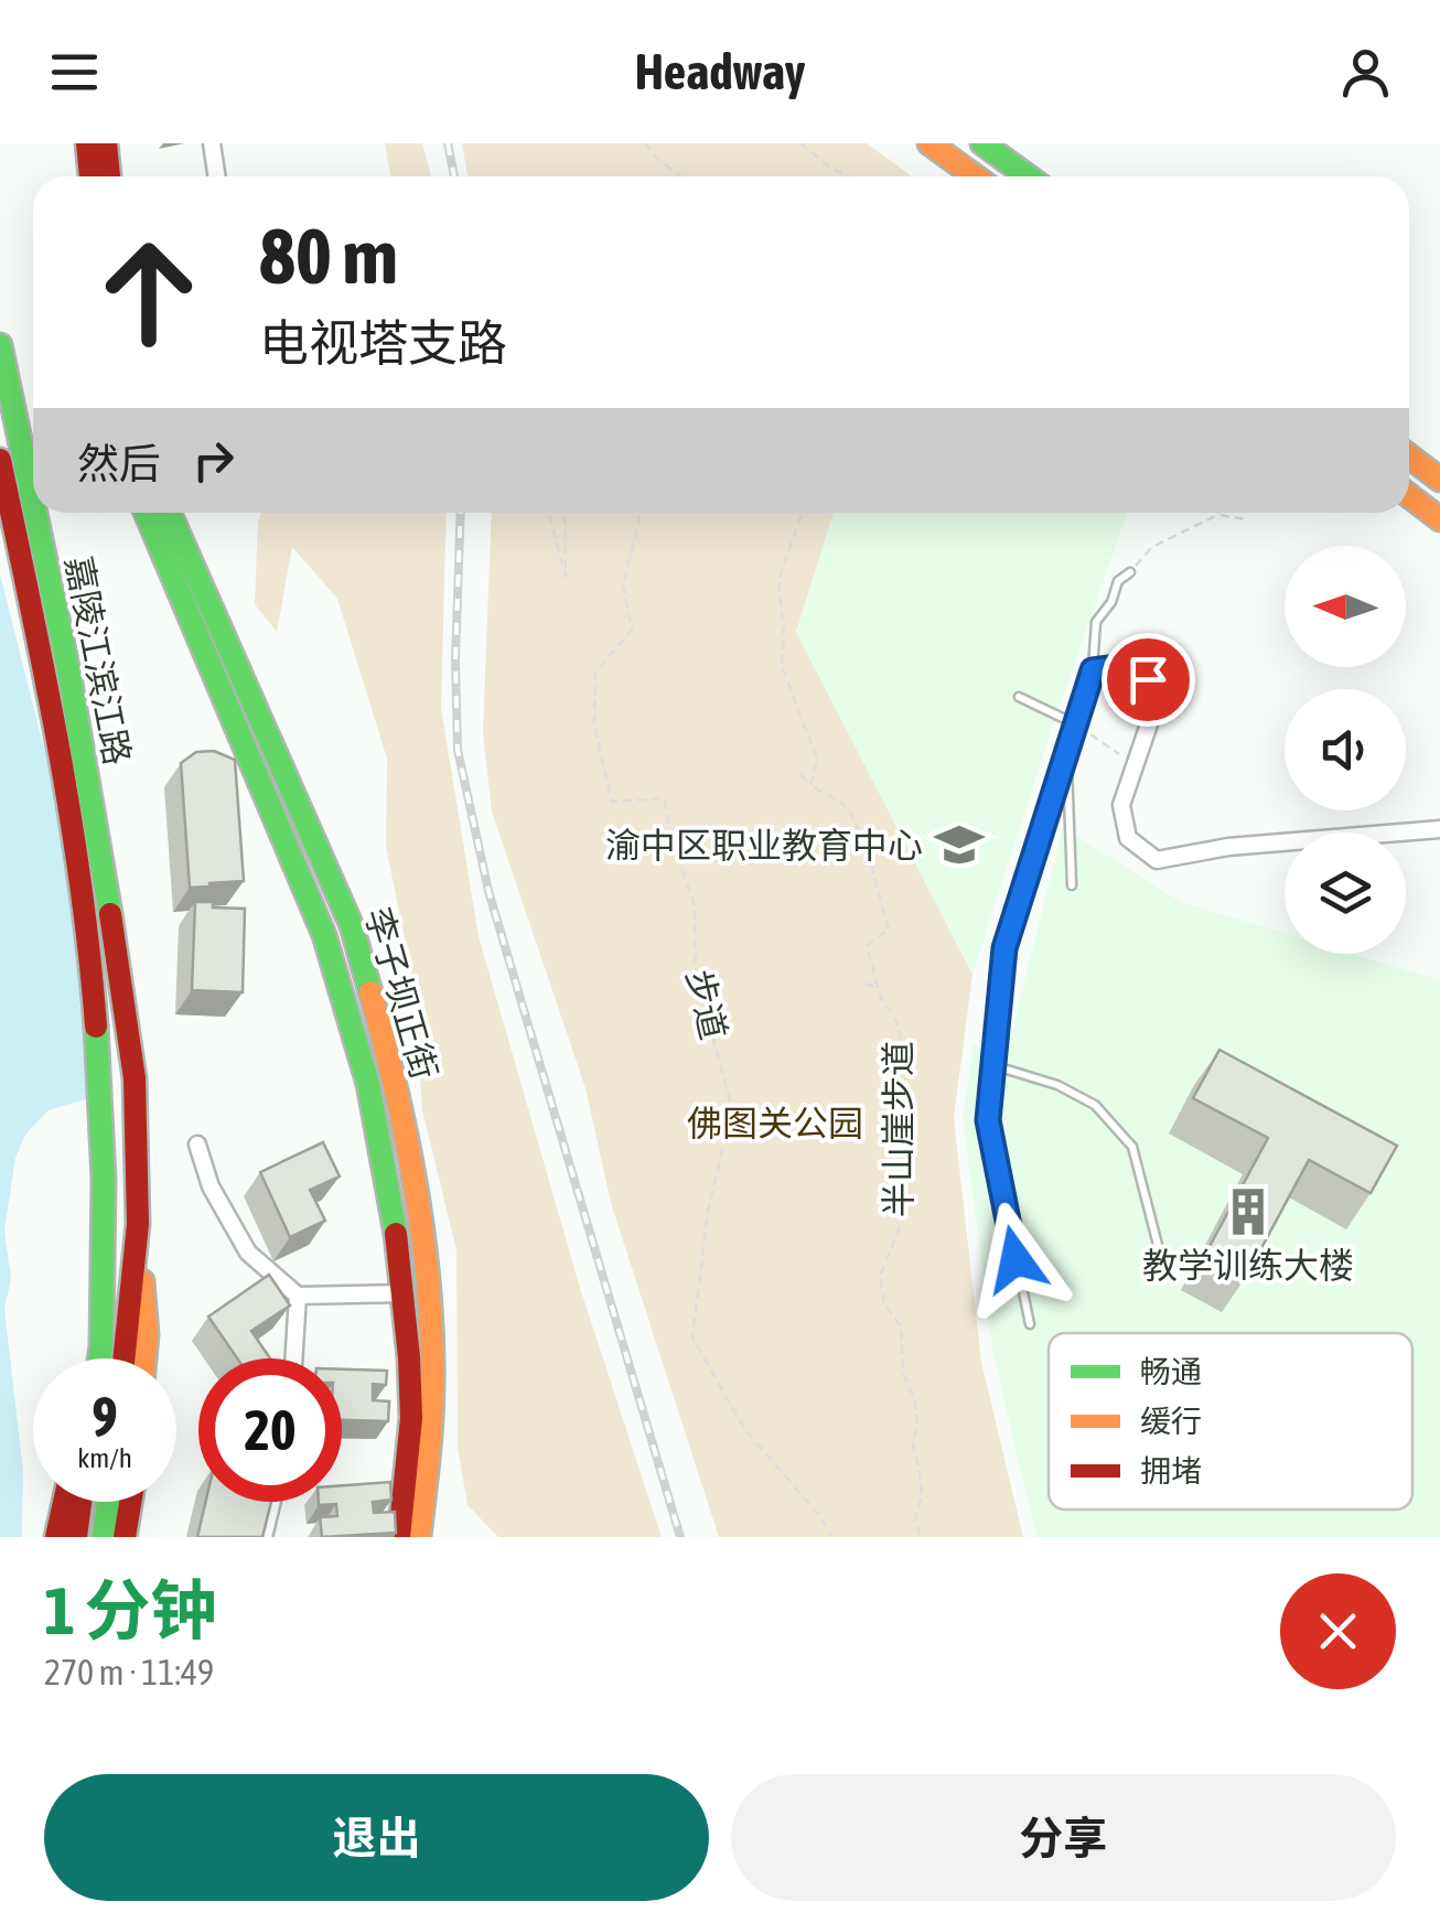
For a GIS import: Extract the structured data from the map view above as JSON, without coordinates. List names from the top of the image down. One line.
{"streets":{"main road":["嘉陵江滨江路","李子坝正街"],"path":["步道","半山崖步道"]},"parks":["佛图关公园"],"places":{"school or university":["渝中区职业教育中心"],"building":["教学训练大楼"]},"legend":["畅通","缓行","拥堵"],"north":"left","page":{"header":"Headway","turn":["80 m","电视塔支路"],"then":"然后","speed":"9 km/h","limit":"20","heading":["1 分钟","270 m · 11:49"],"buttons":["退出","分享"]}}
